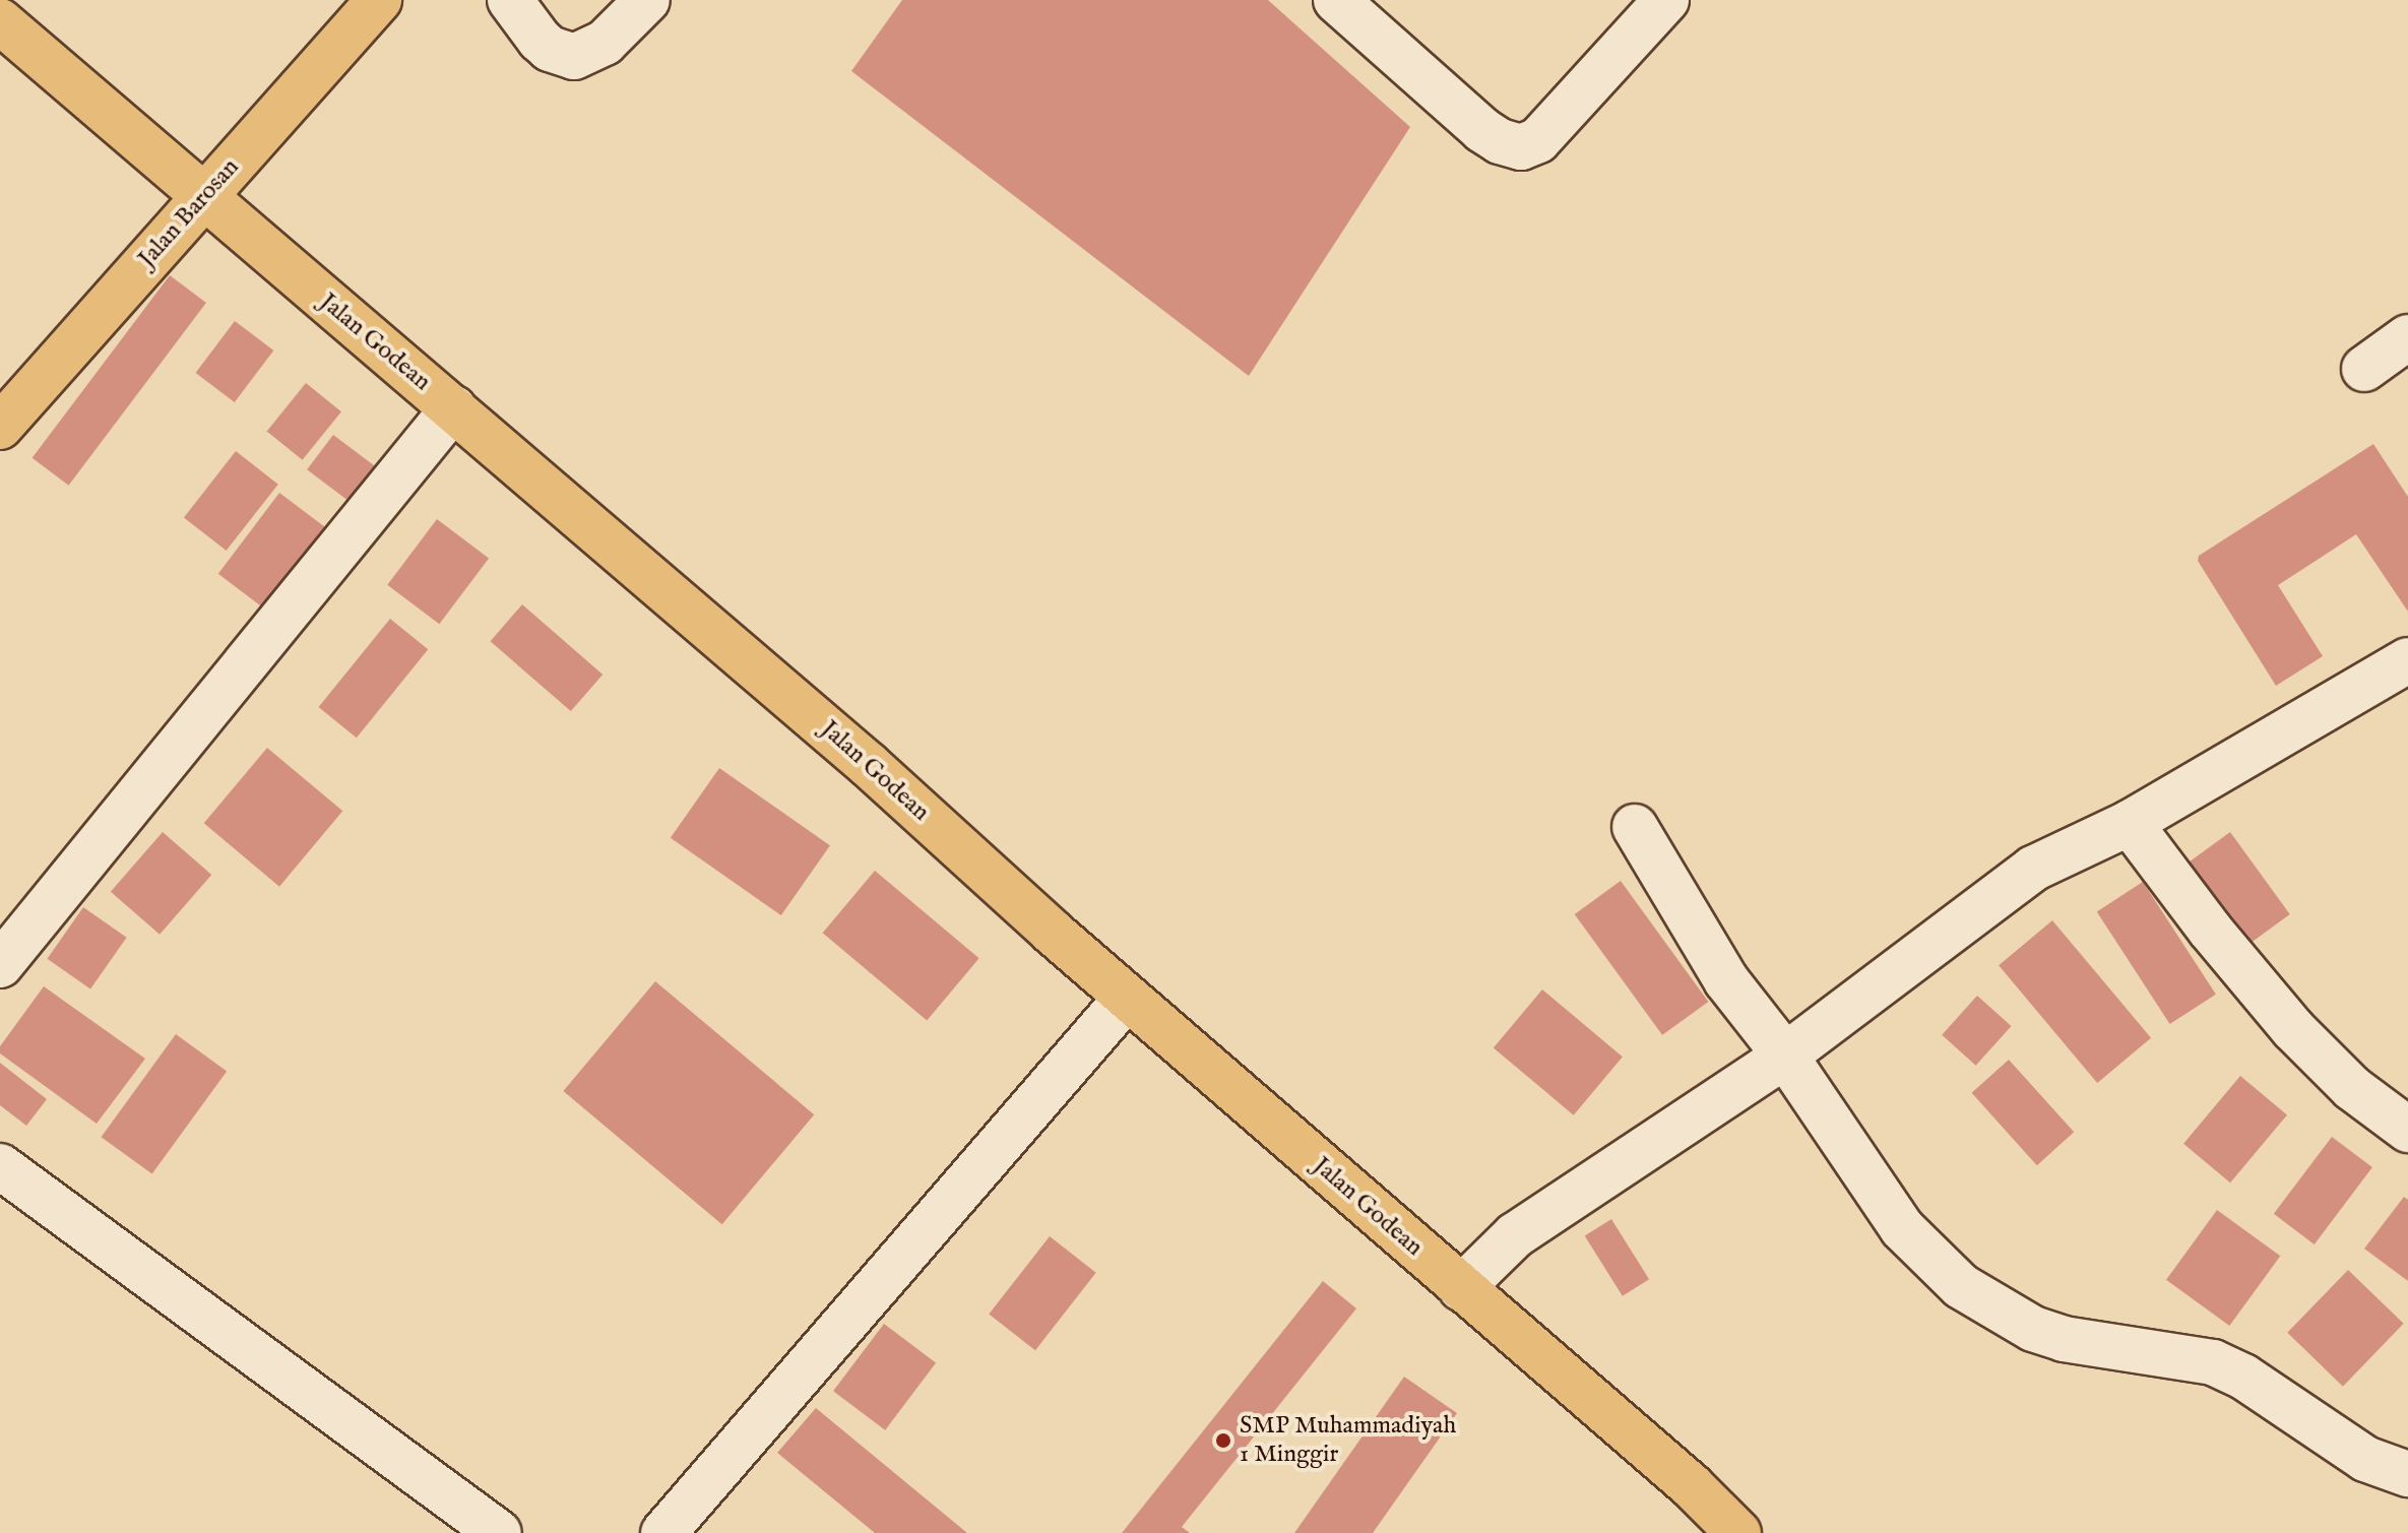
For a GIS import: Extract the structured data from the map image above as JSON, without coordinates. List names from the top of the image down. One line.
{"streets":{"main road":["Jalan Barosan","Jalan Godean"]},"crossings":[["Jalan Barosan","Jalan Godean"]],"places":["SMP Muhammadiyah 1 Minggir"]}
